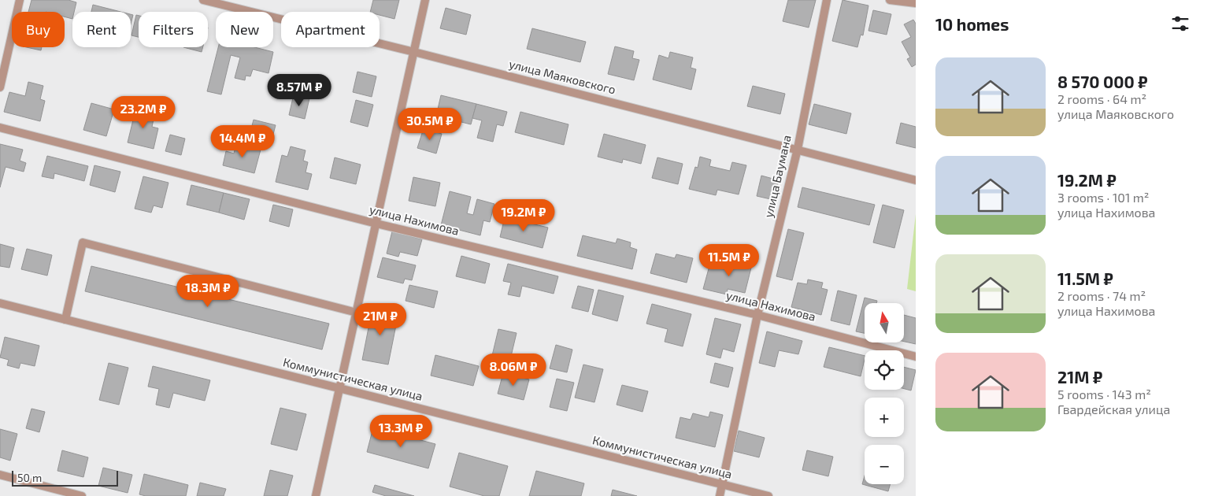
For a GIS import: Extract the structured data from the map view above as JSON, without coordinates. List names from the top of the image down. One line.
{"streets":{"street":["улица Маяковского","улица Баумана","улица Нахимова","Коммунистическая улица"]},"crossings":[["улица Маяковского","улица Баумана"],["улица Баумана","улица Нахимова"],["улица Баумана","Коммунистическая улица"]],"scale_bar":"50 m","north":"top","page":{"heading":"10 homes","chip":["Buy","Rent","Filters","New","Apartment"],"list":[{"name":"8 570 000 ₽","note":"2 rooms · 64 m² · улица Маяковского"},{"name":"19.2M ₽","note":"3 rooms · 101 m² · улица Нахимова"},{"name":"11.5M ₽","note":"2 rooms · 74 m² · улица Нахимова"},{"name":"21M ₽","note":"5 rooms · 143 m² · Гвардейская улица"}],"price":["8.57M ₽","23.2M ₽","30.5M ₽","14.4M ₽","19.2M ₽","11.5M ₽","18.3M ₽","21M ₽","8.06M ₽","13.3M ₽"],"map_buttons":["+","−"],"scale":"50 m"}}
